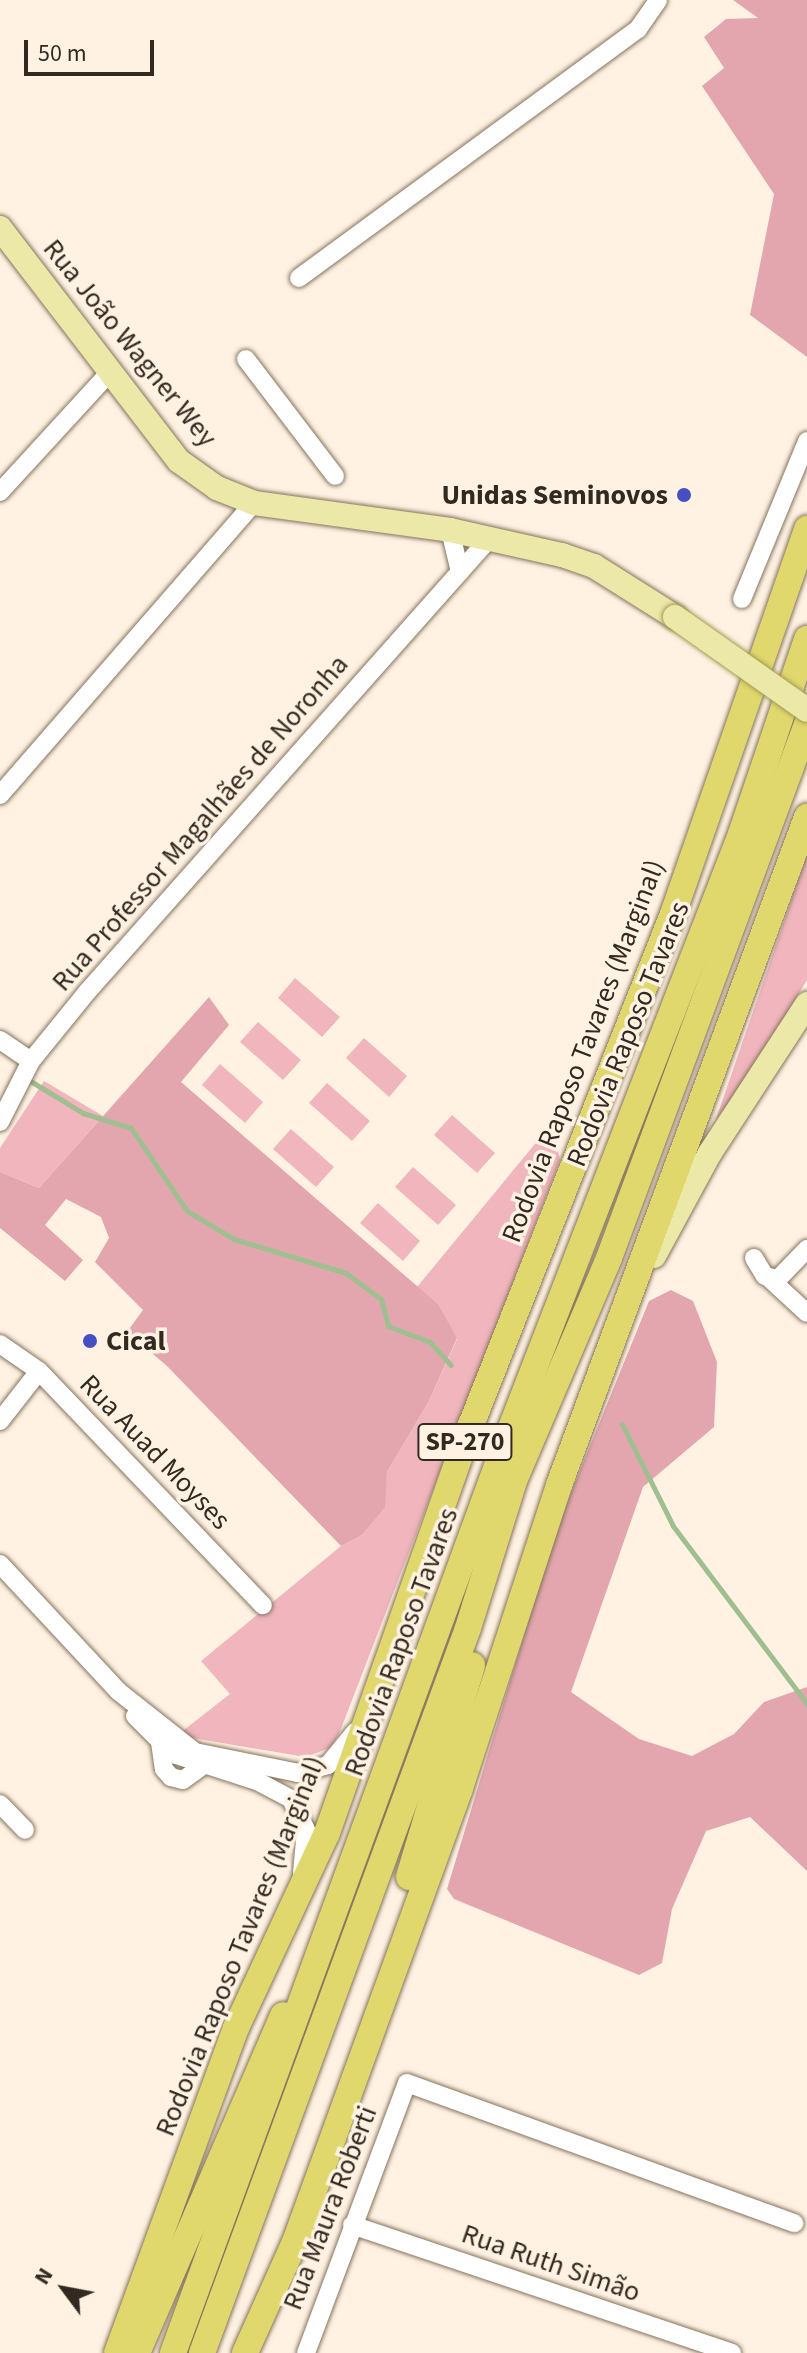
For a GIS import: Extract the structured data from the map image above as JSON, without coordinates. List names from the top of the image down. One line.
{"streets":{"highway":["Rodovia Raposo Tavares","Rodovia Raposo Tavares (Marginal)","SP-270"],"main road":["Rua João Wagner Wey"],"street":["Rua Professor Magalhães de Noronha","Rua Auad Moyses","Rua Maura Roberti","Rua Ruth Simão"]},"crossings":[["Rua João Wagner Wey","Rua Professor Magalhães de Noronha"],["Rua Maura Roberti","Rua Ruth Simão"]],"places":["Unidas Seminovos","Cical"],"scale_bar":"50 m","north":"top left"}
